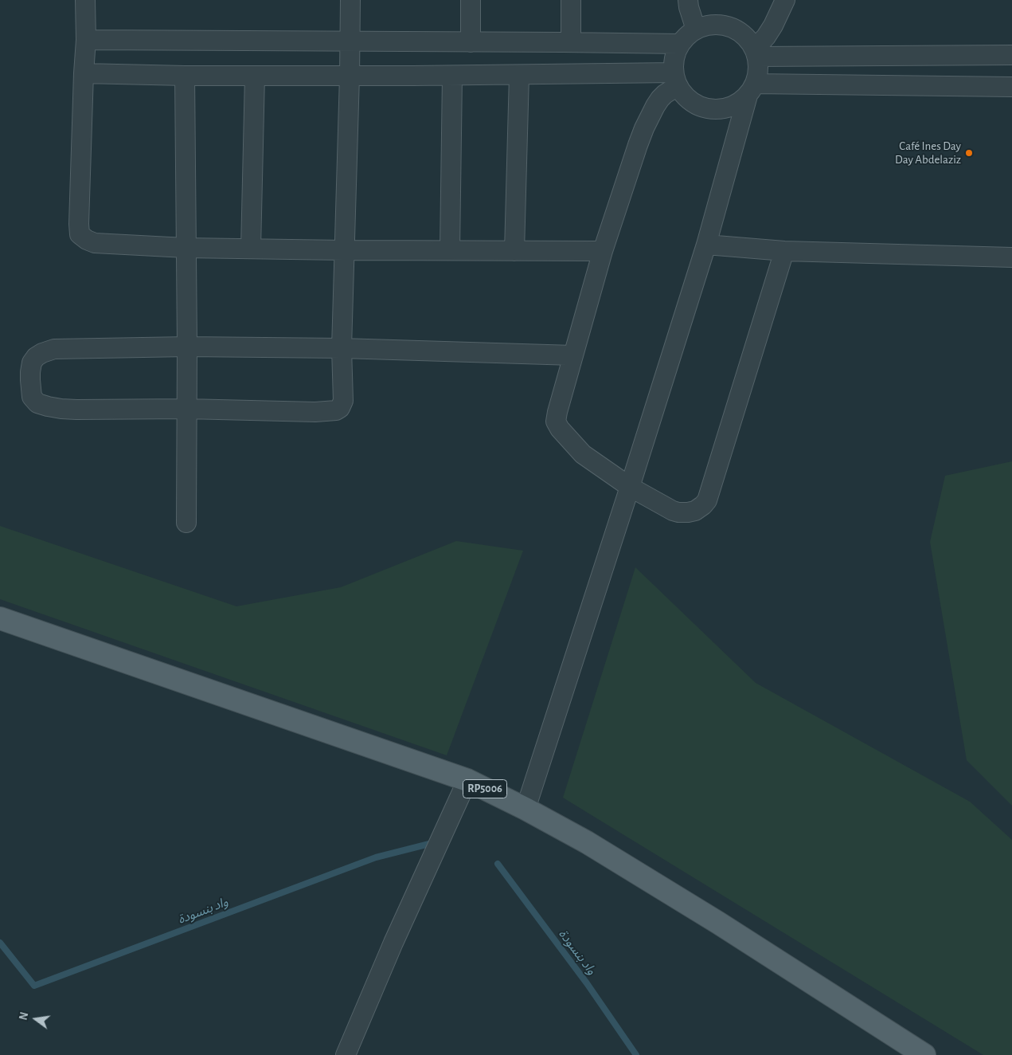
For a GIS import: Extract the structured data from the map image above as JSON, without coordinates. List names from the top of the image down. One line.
{"streets":{"main road":["RP5006"]},"water":["واد بنسودة"],"places":["Café Ines Day Day Abdelaziz"],"north":"left"}
